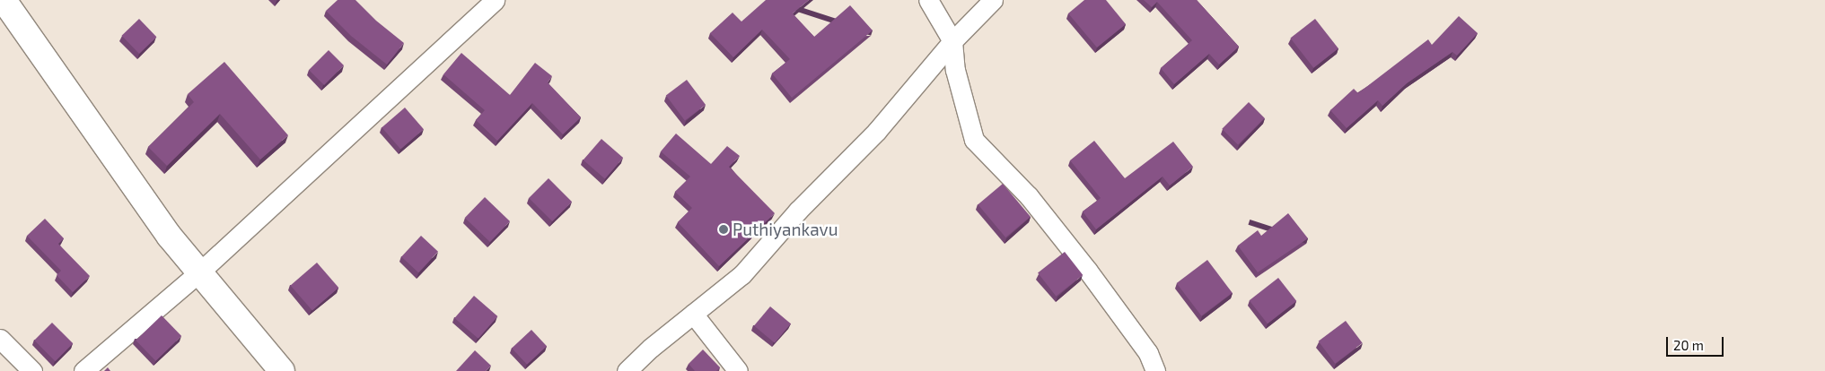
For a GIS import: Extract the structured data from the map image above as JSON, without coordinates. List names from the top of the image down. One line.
{"places":["Puthiyankavu"],"scale_bar":"20 m"}
